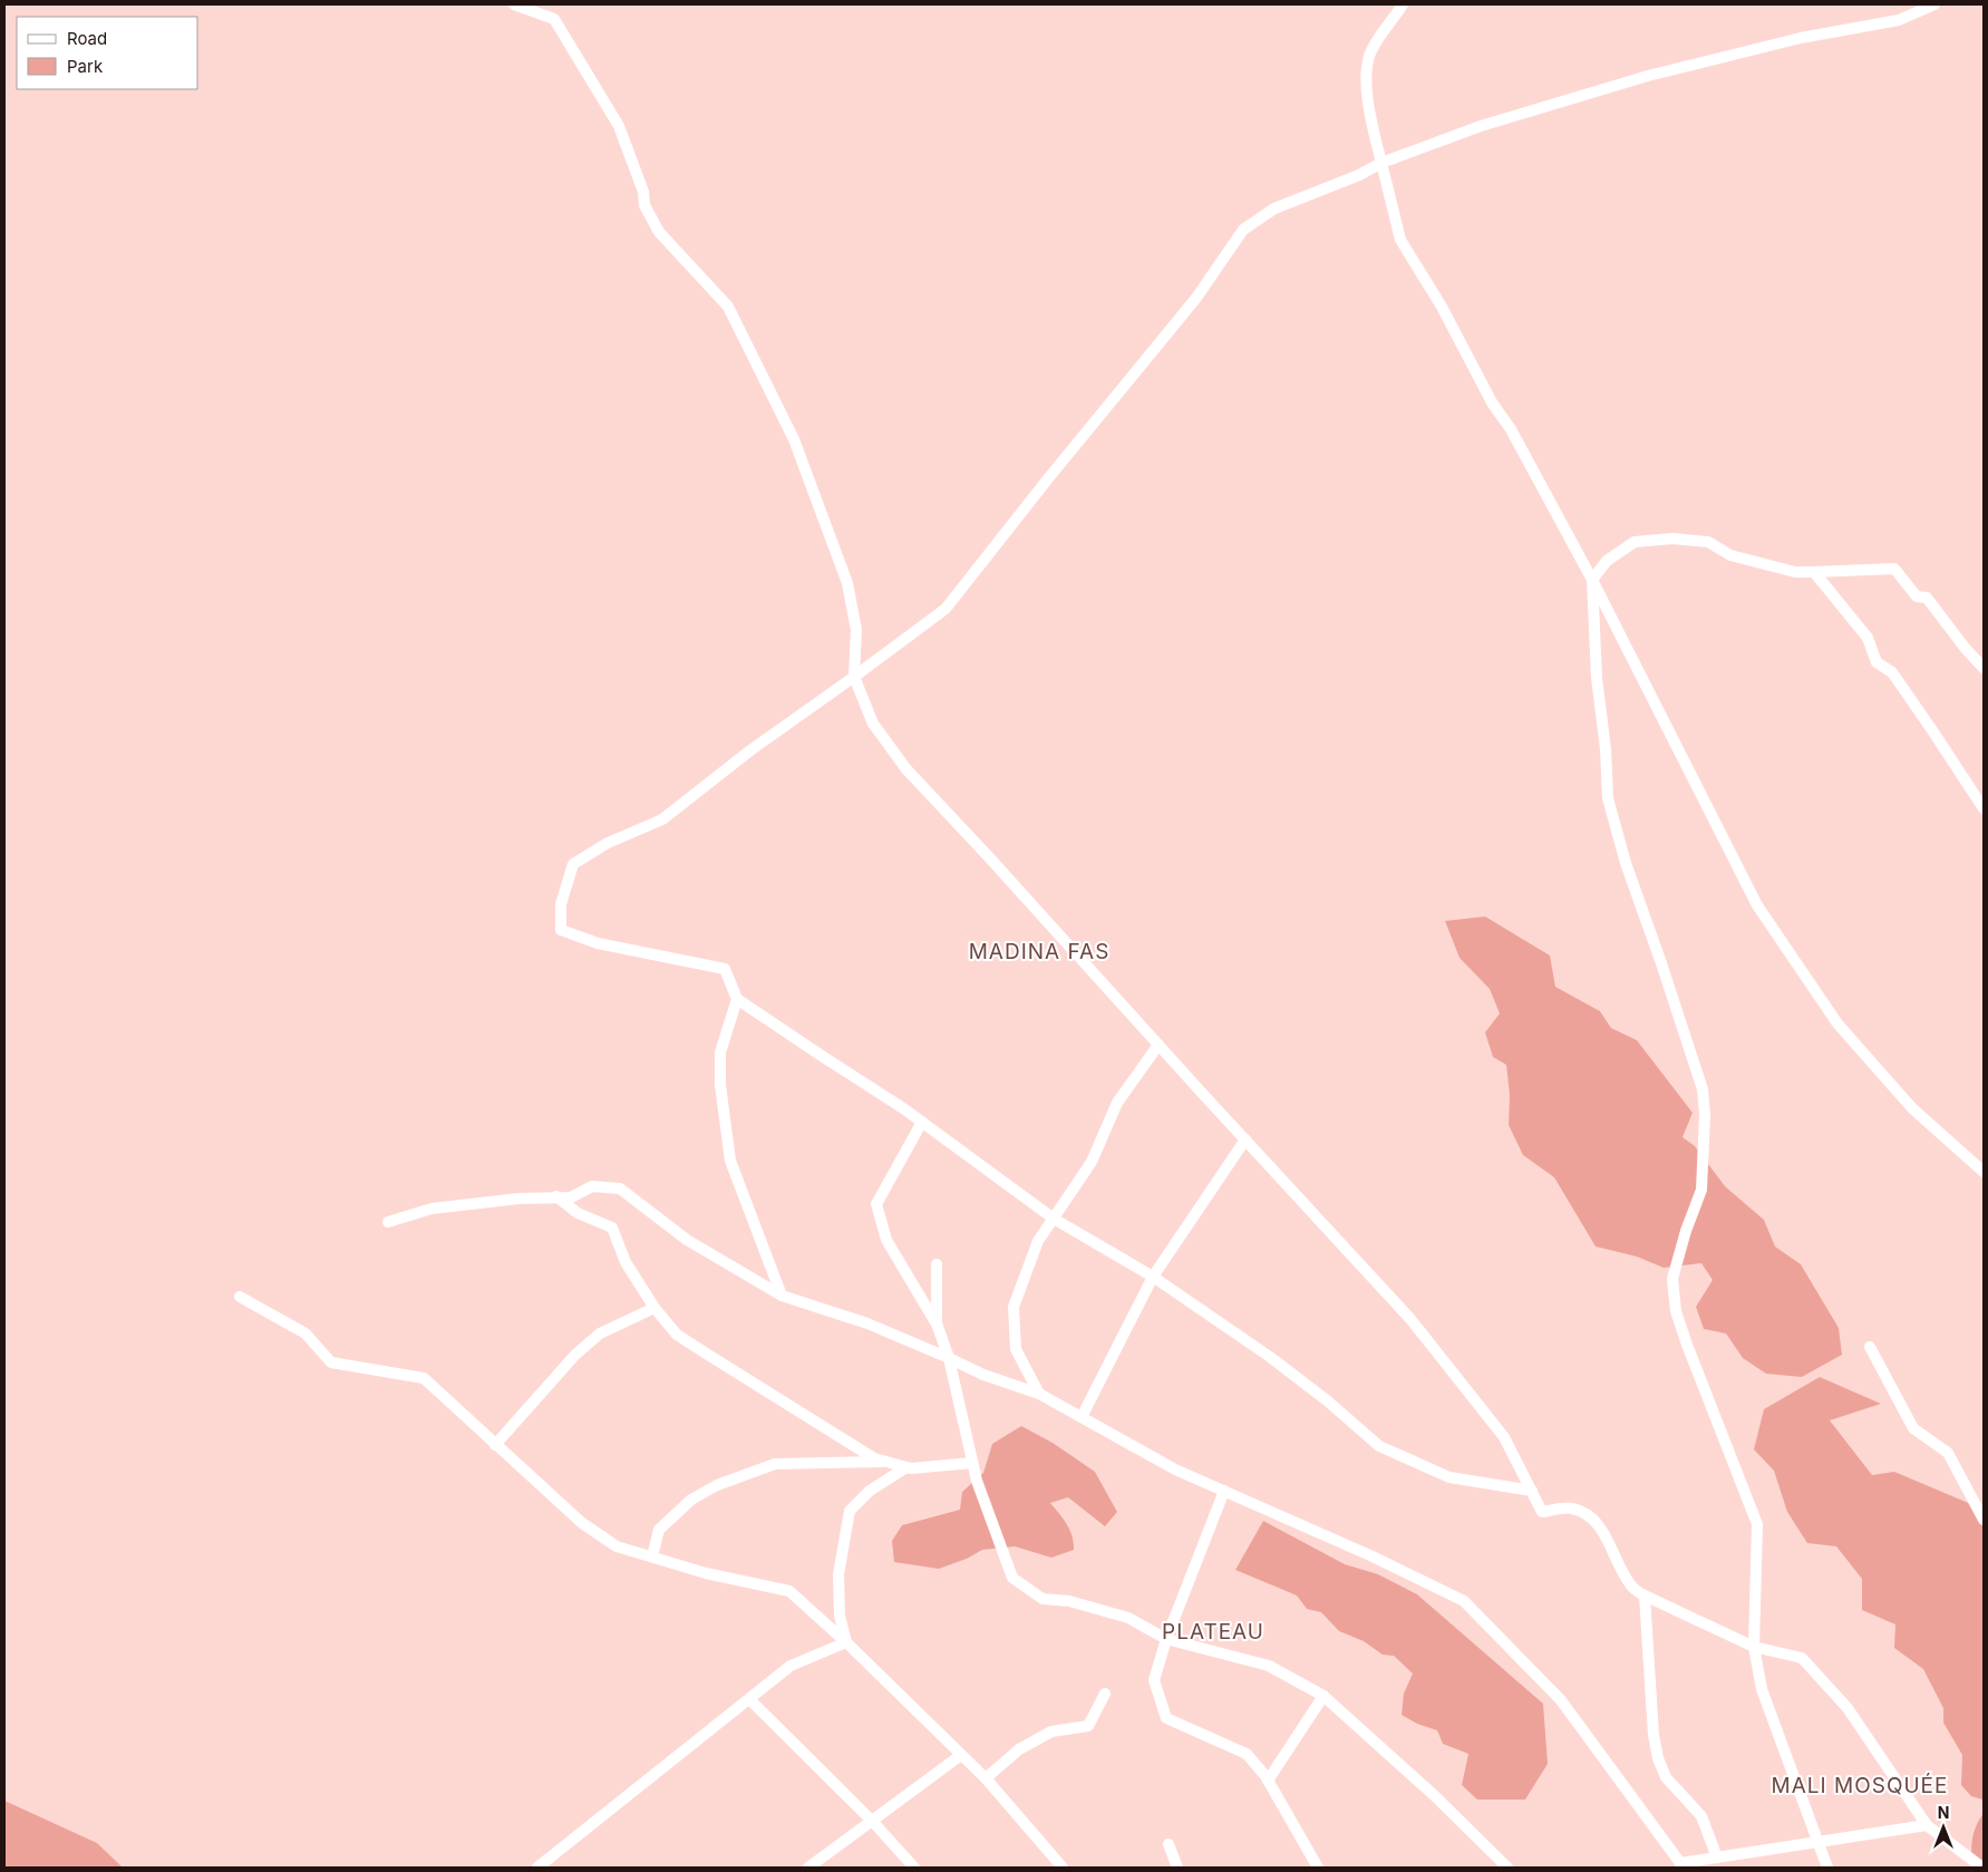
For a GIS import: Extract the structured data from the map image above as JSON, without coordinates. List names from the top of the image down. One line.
{"districts":["MADINA FAS","PLATEAU","MALI MOSQUÉE"],"legend":["Road","Park"],"north":"top"}
